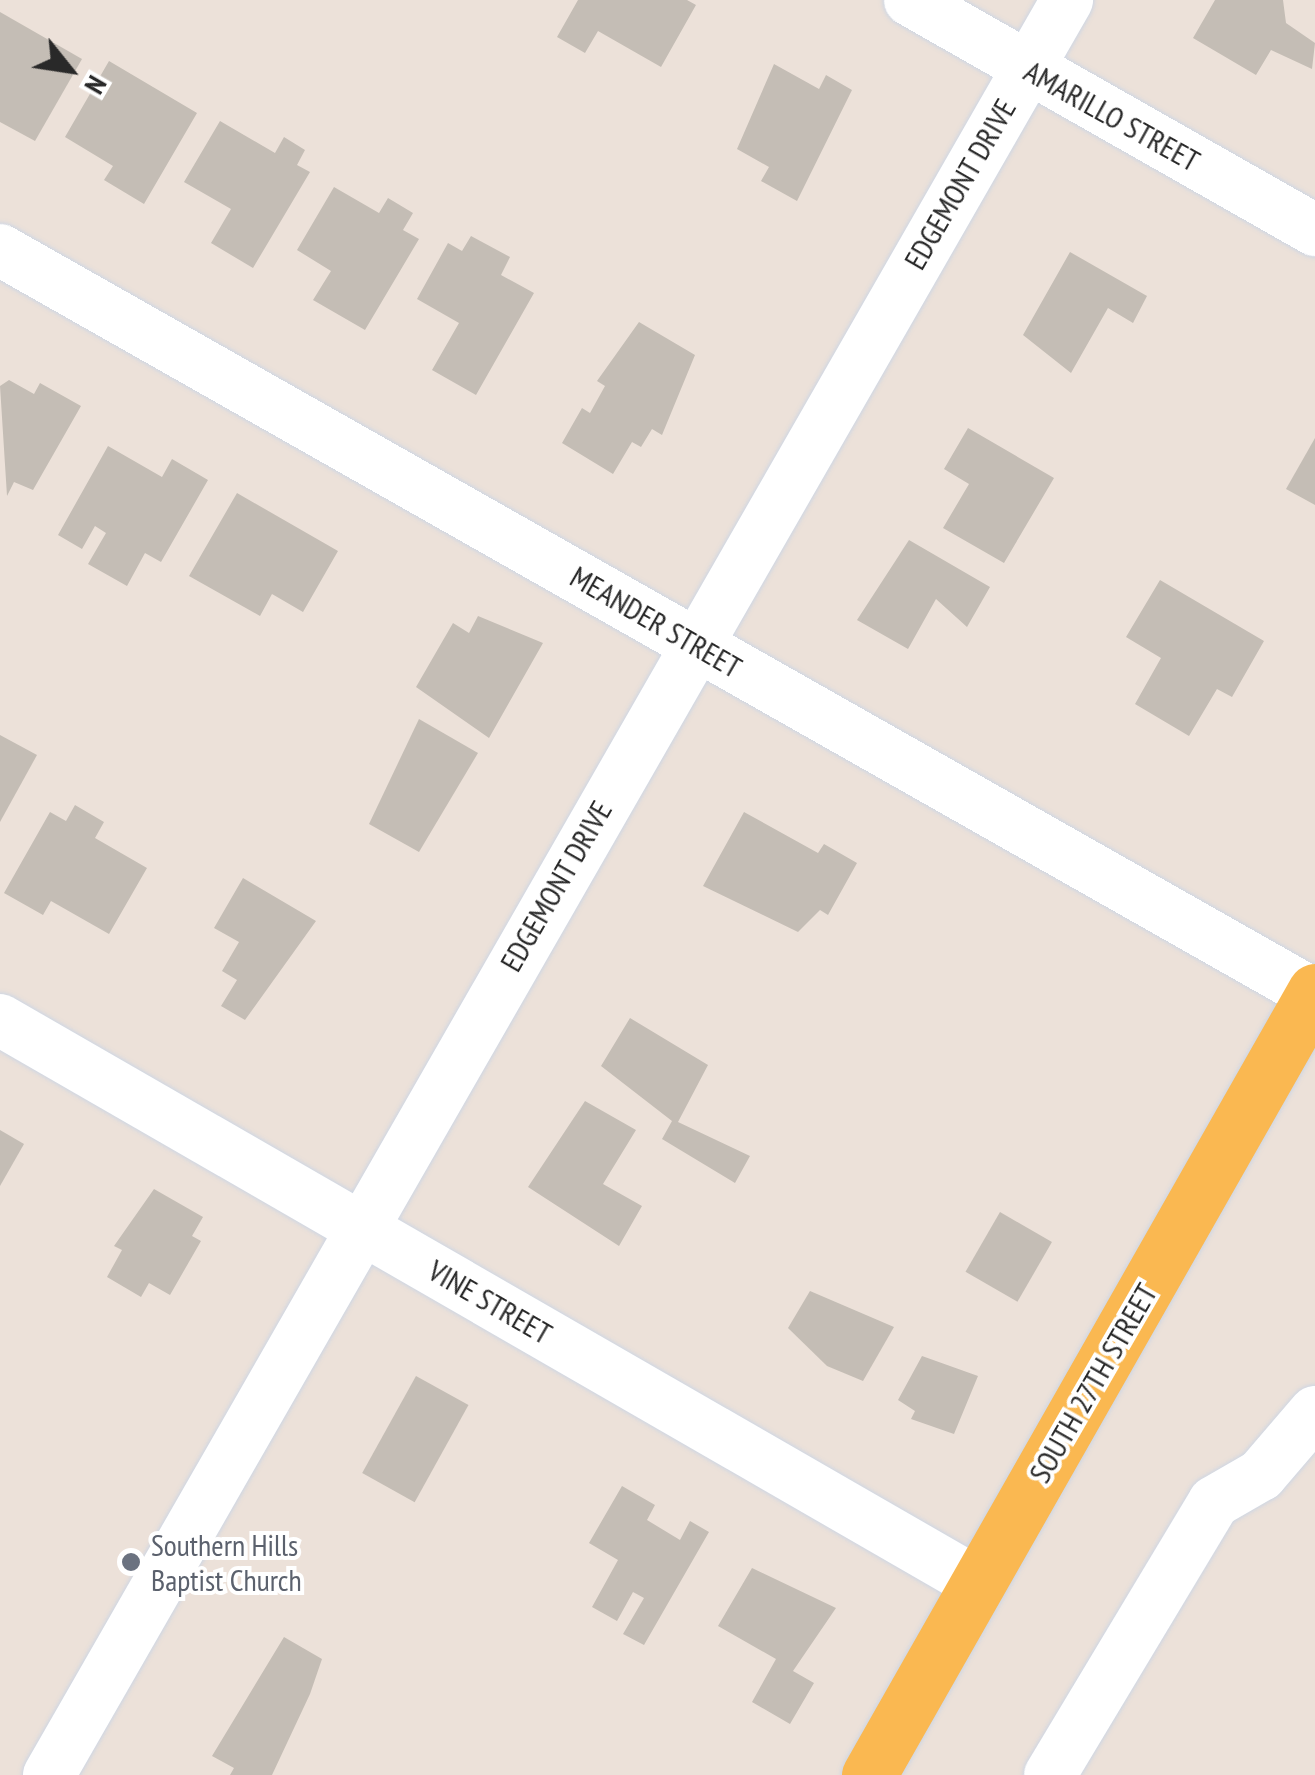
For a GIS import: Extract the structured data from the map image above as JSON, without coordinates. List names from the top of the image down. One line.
{"streets":{"main road":["SOUTH 27TH STREET"],"street":["AMARILLO STREET","EDGEMONT DRIVE","MEANDER STREET","VINE STREET"]},"crossings":[["AMARILLO STREET","EDGEMONT DRIVE"],["EDGEMONT DRIVE","MEANDER STREET"],["EDGEMONT DRIVE","VINE STREET"],["MEANDER STREET","SOUTH 27TH STREET"],["VINE STREET","SOUTH 27TH STREET"]],"places":["Southern Hills Baptist Church"],"north":"bottom right"}
